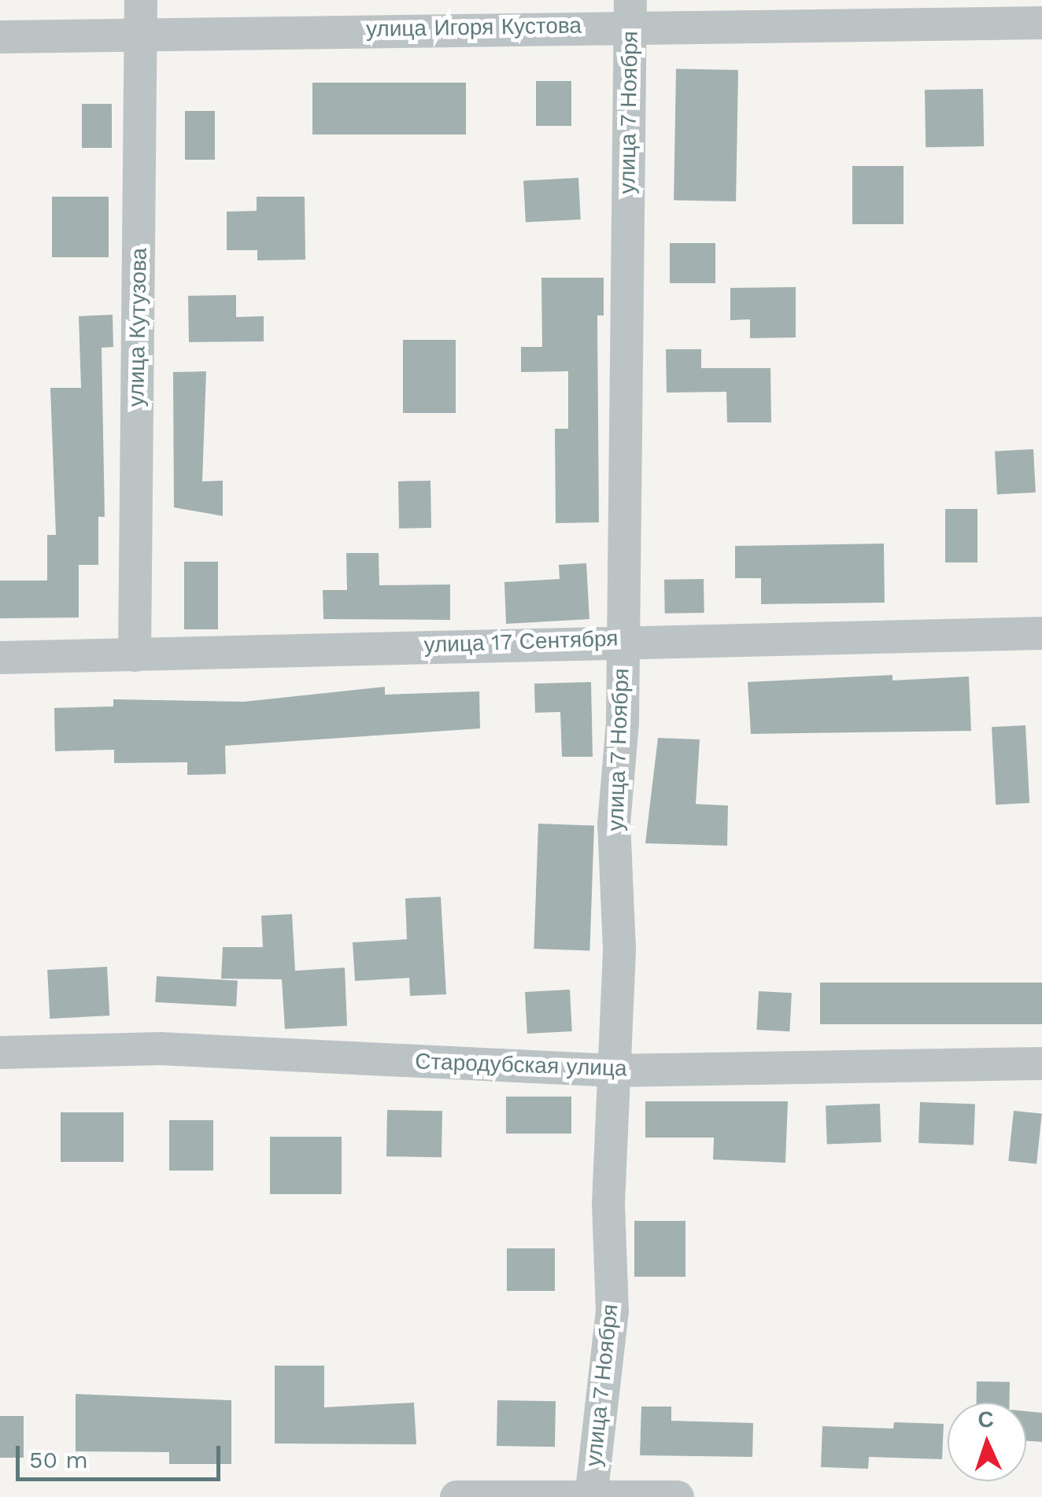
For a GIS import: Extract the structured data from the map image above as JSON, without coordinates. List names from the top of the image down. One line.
{"streets":{"street":["улица Игоря Кустова","улица 7 Ноября","улица Кутузова","улица 17 Сентября","Стародубская улица"]},"crossings":[["улица Игоря Кустова","улица 7 Ноября"],["улица Игоря Кустова","улица Кутузова"],["улица 7 Ноября","улица 17 Сентября"],["улица 7 Ноября","Стародубская улица"],["улица Кутузова","улица 17 Сентября"]],"scale_bar":"50 m","north":"top"}
